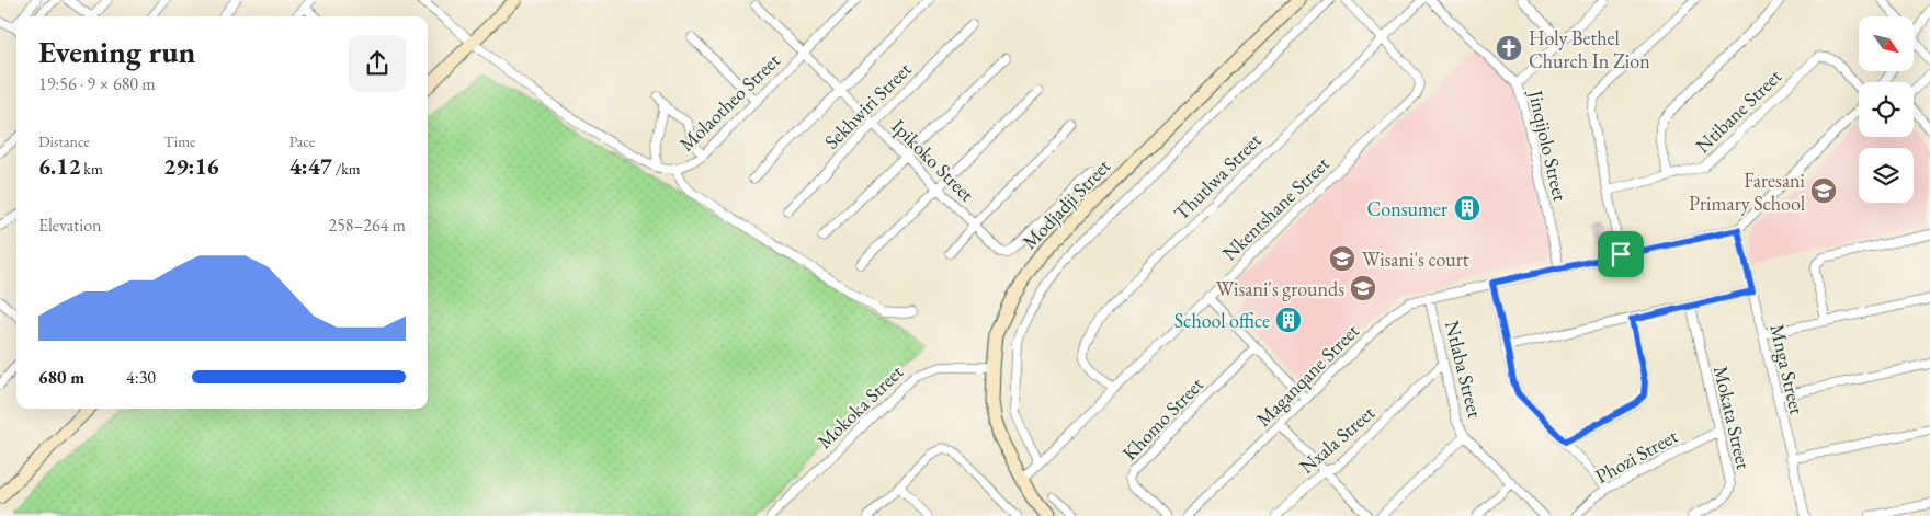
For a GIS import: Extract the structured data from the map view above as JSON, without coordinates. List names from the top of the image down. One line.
{"streets":{"street":["Molaotheo Street","Sekhwiri Street","Ntibane Street","Jinqijolo Street","Ipikoko Street","Thutlwa Street","Modjadji Street","Nkentshane Street","Ntlaba Street","Mnga Street","Maganqane Street","Mokoka Street","Mokata Street","Khomo Street","Nxala Street","Phozi Street"]},"crossings":[["Molaotheo Street","Ipikoko Street"],["Sekhwiri Street","Ipikoko Street"],["Jinqijolo Street","Maganqane Street"],["Thutlwa Street","Nkentshane Street"],["Modjadji Street","Nkentshane Street"],["Modjadji Street","Mokoka Street"],["Ntlaba Street","Maganqane Street"],["Ntlaba Street","Nxala Street"],["Mnga Street","Maganqane Street"],["Mokata Street","Phozi Street"]],"places":{"church":["Holy Bethel Church In Zion"],"school or university":["Faresani Primary School","Wisani's court","Wisani's grounds"],"building":["Consumer","School office"]},"north":"bottom right","page":{"heading":["Evening run","19:56 · 9 × 680 m"],"stats":[["Distance","6.12 km"],["Time","29:16"],["Pace","4:47 /km"]],"chart":["Elevation","258–264 m"],"list":[{"name":"680 m","note":"4:30"}]}}
